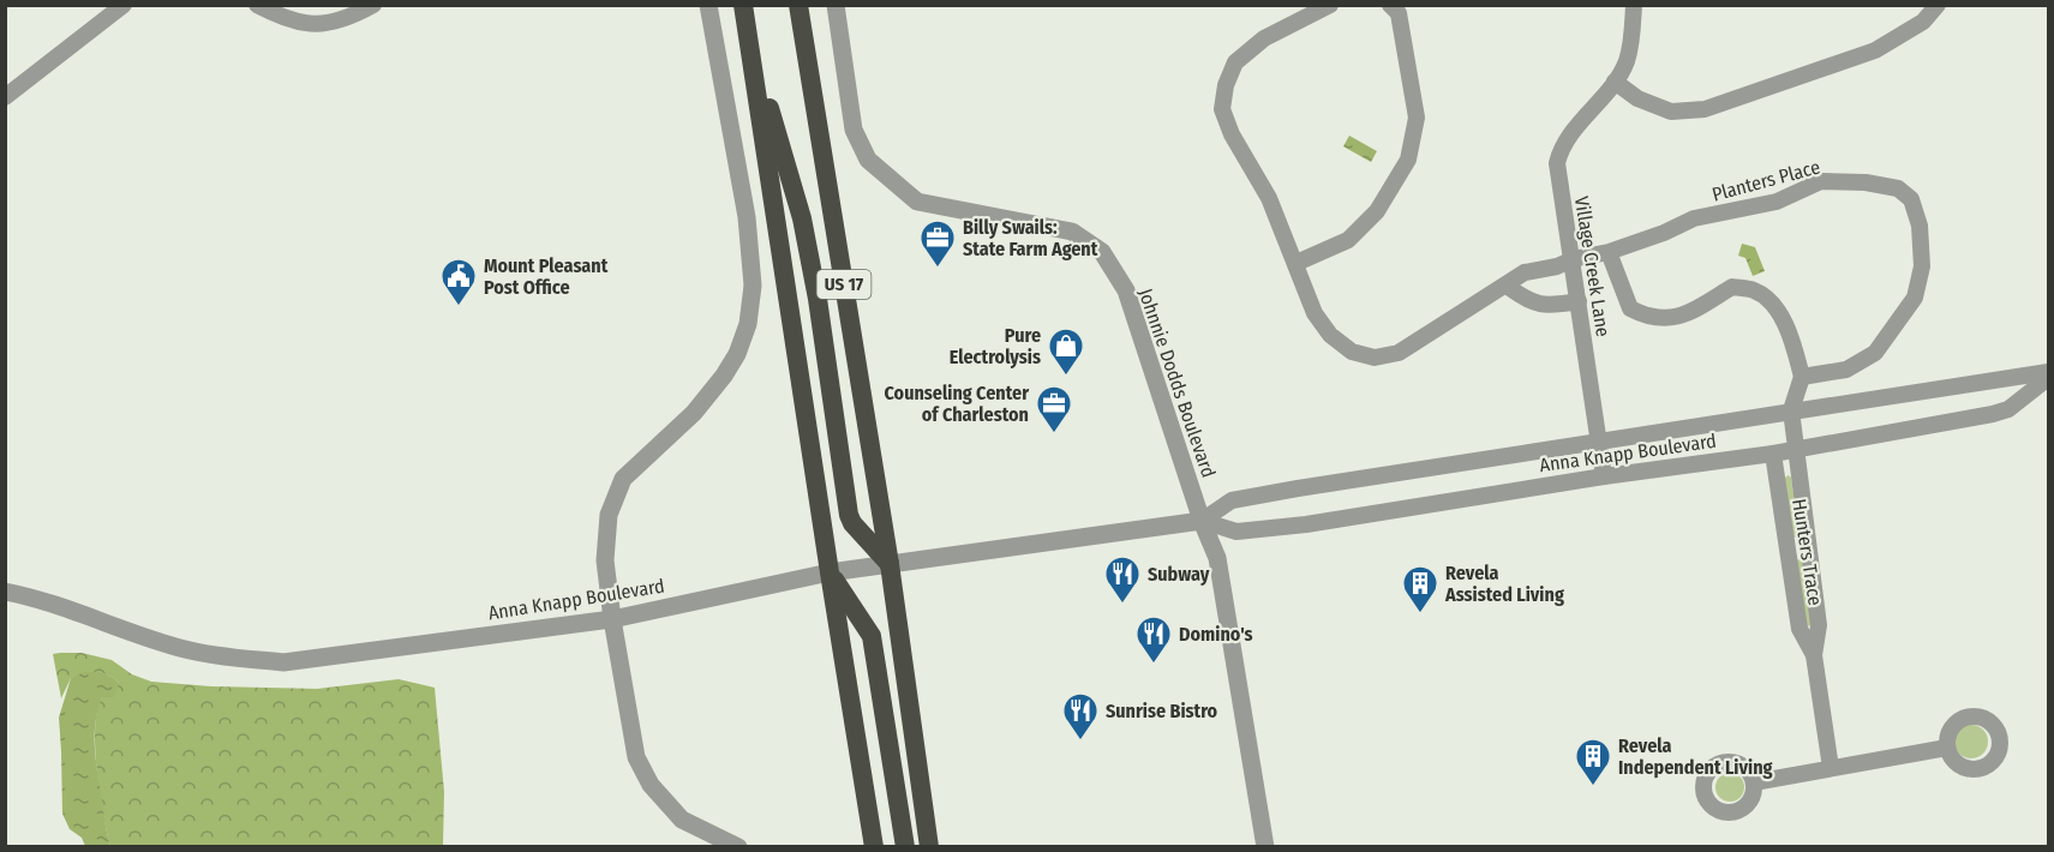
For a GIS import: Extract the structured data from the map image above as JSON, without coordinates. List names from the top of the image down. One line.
{"streets":{"highway":["US 17"],"street":["Planters Place","Village Creek Lane","Johnnie Dodds Boulevard","Anna Knapp Boulevard","Hunters Trace"]},"crossings":[["Planters Place","Village Creek Lane"],["Village Creek Lane","Anna Knapp Boulevard"],["US 17","Anna Knapp Boulevard"],["Johnnie Dodds Boulevard","Anna Knapp Boulevard"],["Anna Knapp Boulevard","Hunters Trace"]],"places":{"office":["Billy Swails: State Farm Agent","Counseling Center of Charleston"],"public building":["Mount Pleasant Post Office"],"shop":["Pure Electrolysis"],"restaurant":["Subway","Domino's","Sunrise Bistro"],"building":["Revela Assisted Living","Revela Independent Living"]}}
